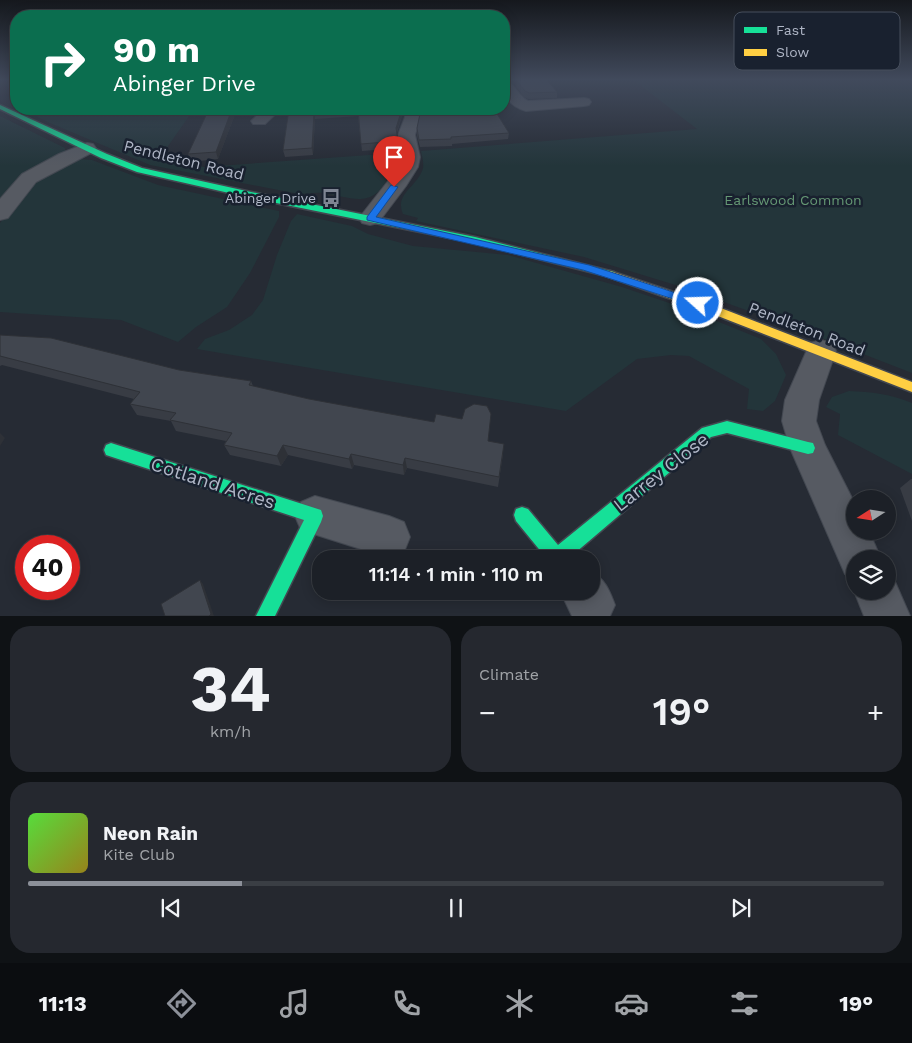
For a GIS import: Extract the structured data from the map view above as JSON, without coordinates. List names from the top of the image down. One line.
{"streets":{"street":["Pendleton Road","Larrey Close","Cotland Acres"]},"parks":["Earlswood Common"],"places":{"bus stop":["Abinger Drive"]},"legend":["Fast","Slow"],"north":"left","page":{"turn":["90 m","Abinger Drive"],"limit":"40","trip":"11:14 · 1 min · 110 m","tile":[["34","km/h"],"Climate"],"heat":["−","19°","+"],"song":["Neon Rain","Kite Club"],"tabs":["11:13","19°"]}}
